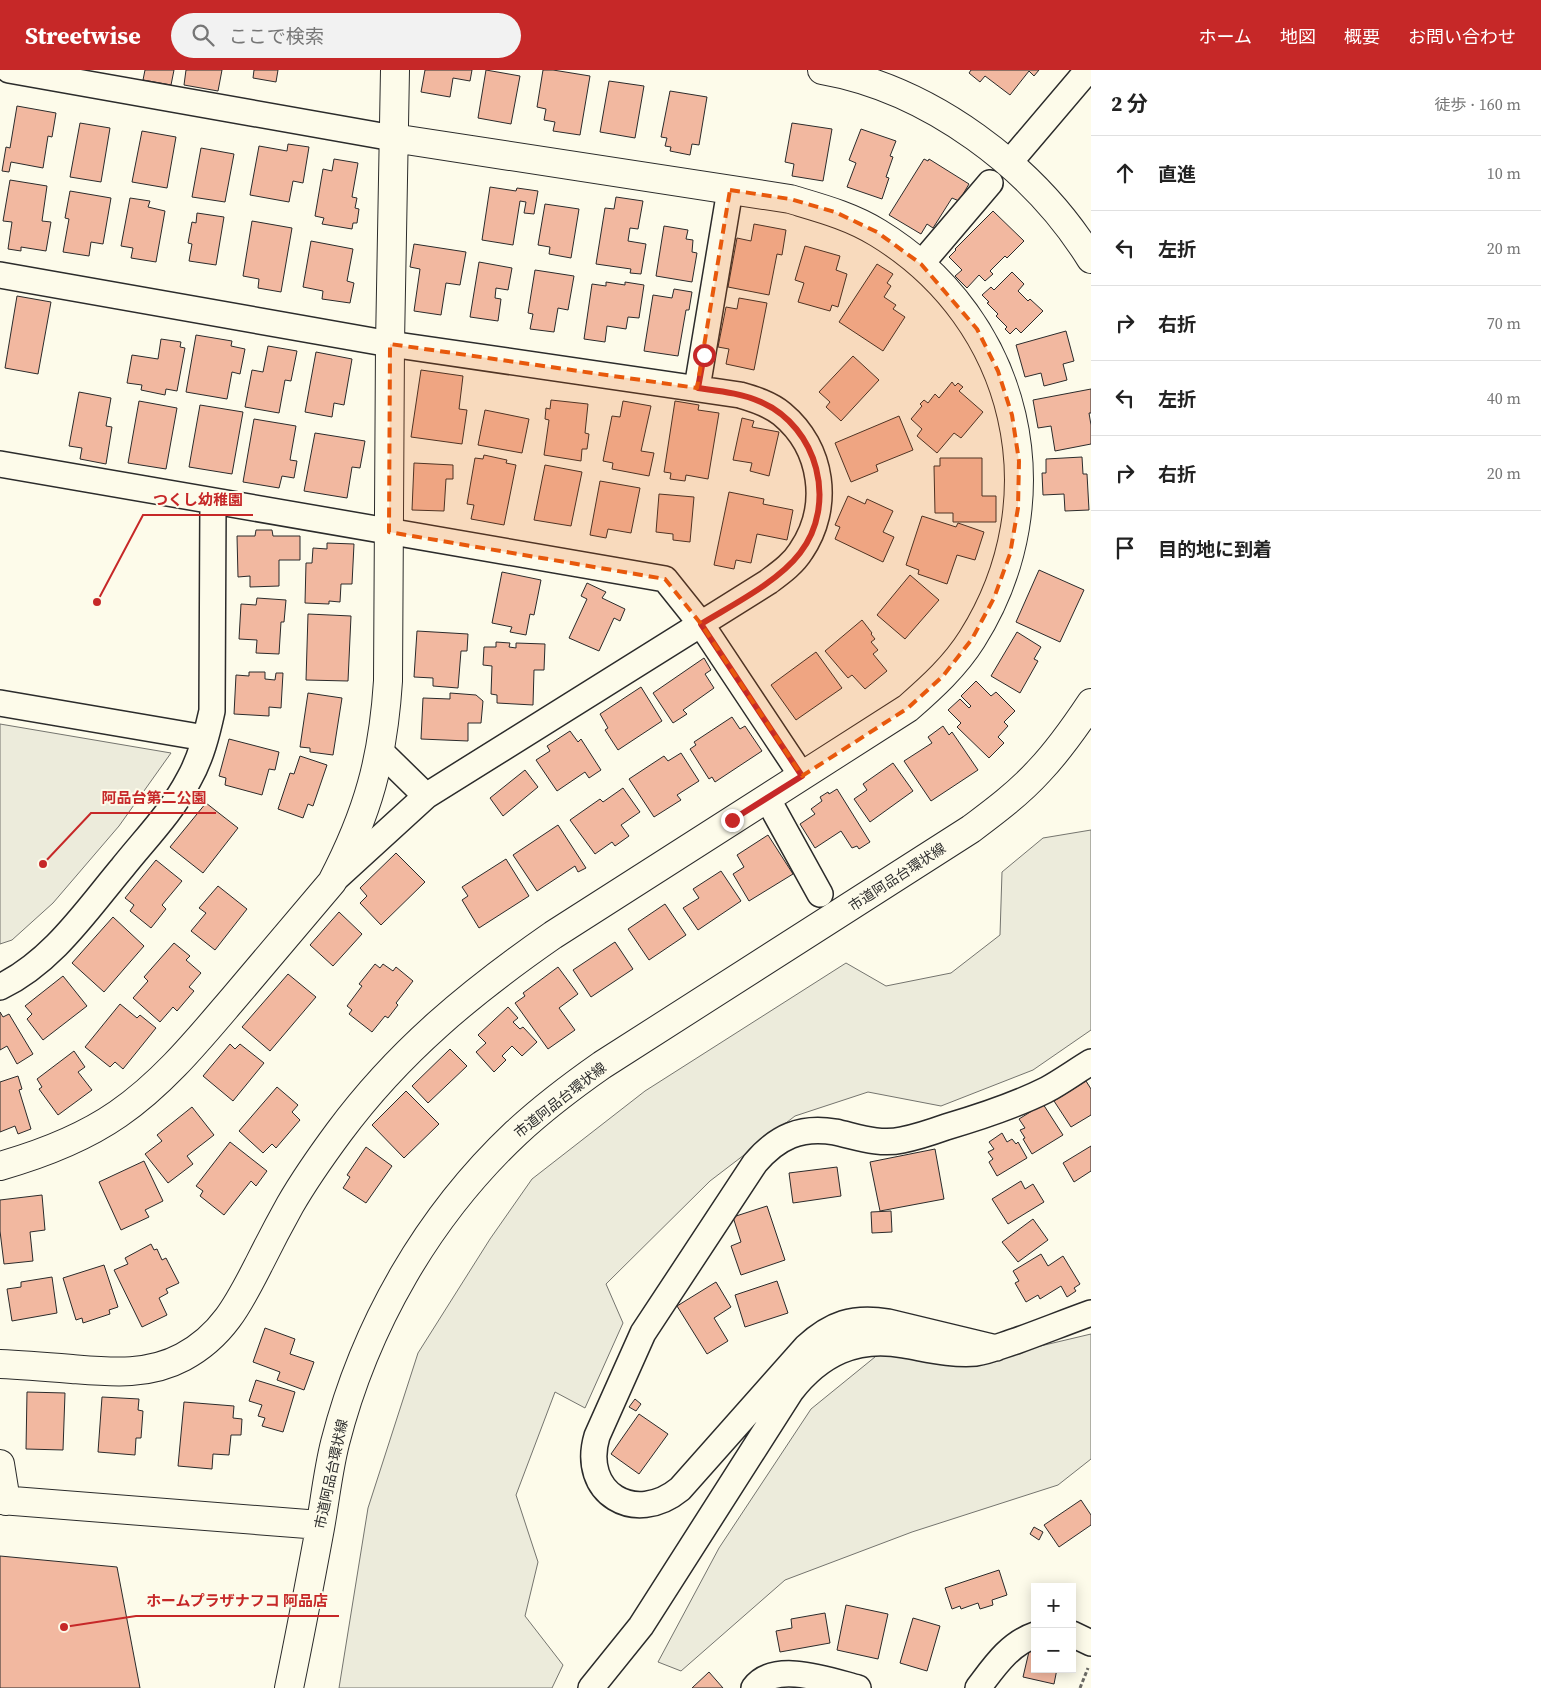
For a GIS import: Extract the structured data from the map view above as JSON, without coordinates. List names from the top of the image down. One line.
{"streets":{"street":["市道阿品台環状線"]},"places":["つくし幼稚園","阿品台第二公園","ホームプラザナフコ 阿品店"],"page":{"header":"Streetwise","search":"ここで検索","nav":["ホーム","地図","概要","お問い合わせ"],"heading":["2 分","徒歩 · 160 m"],"list":[["直進","10 m"],["左折","20 m"],["右折","70 m"],["左折","40 m"],["右折","20 m"],"目的地に到着"],"map_buttons":["+","−"]}}
